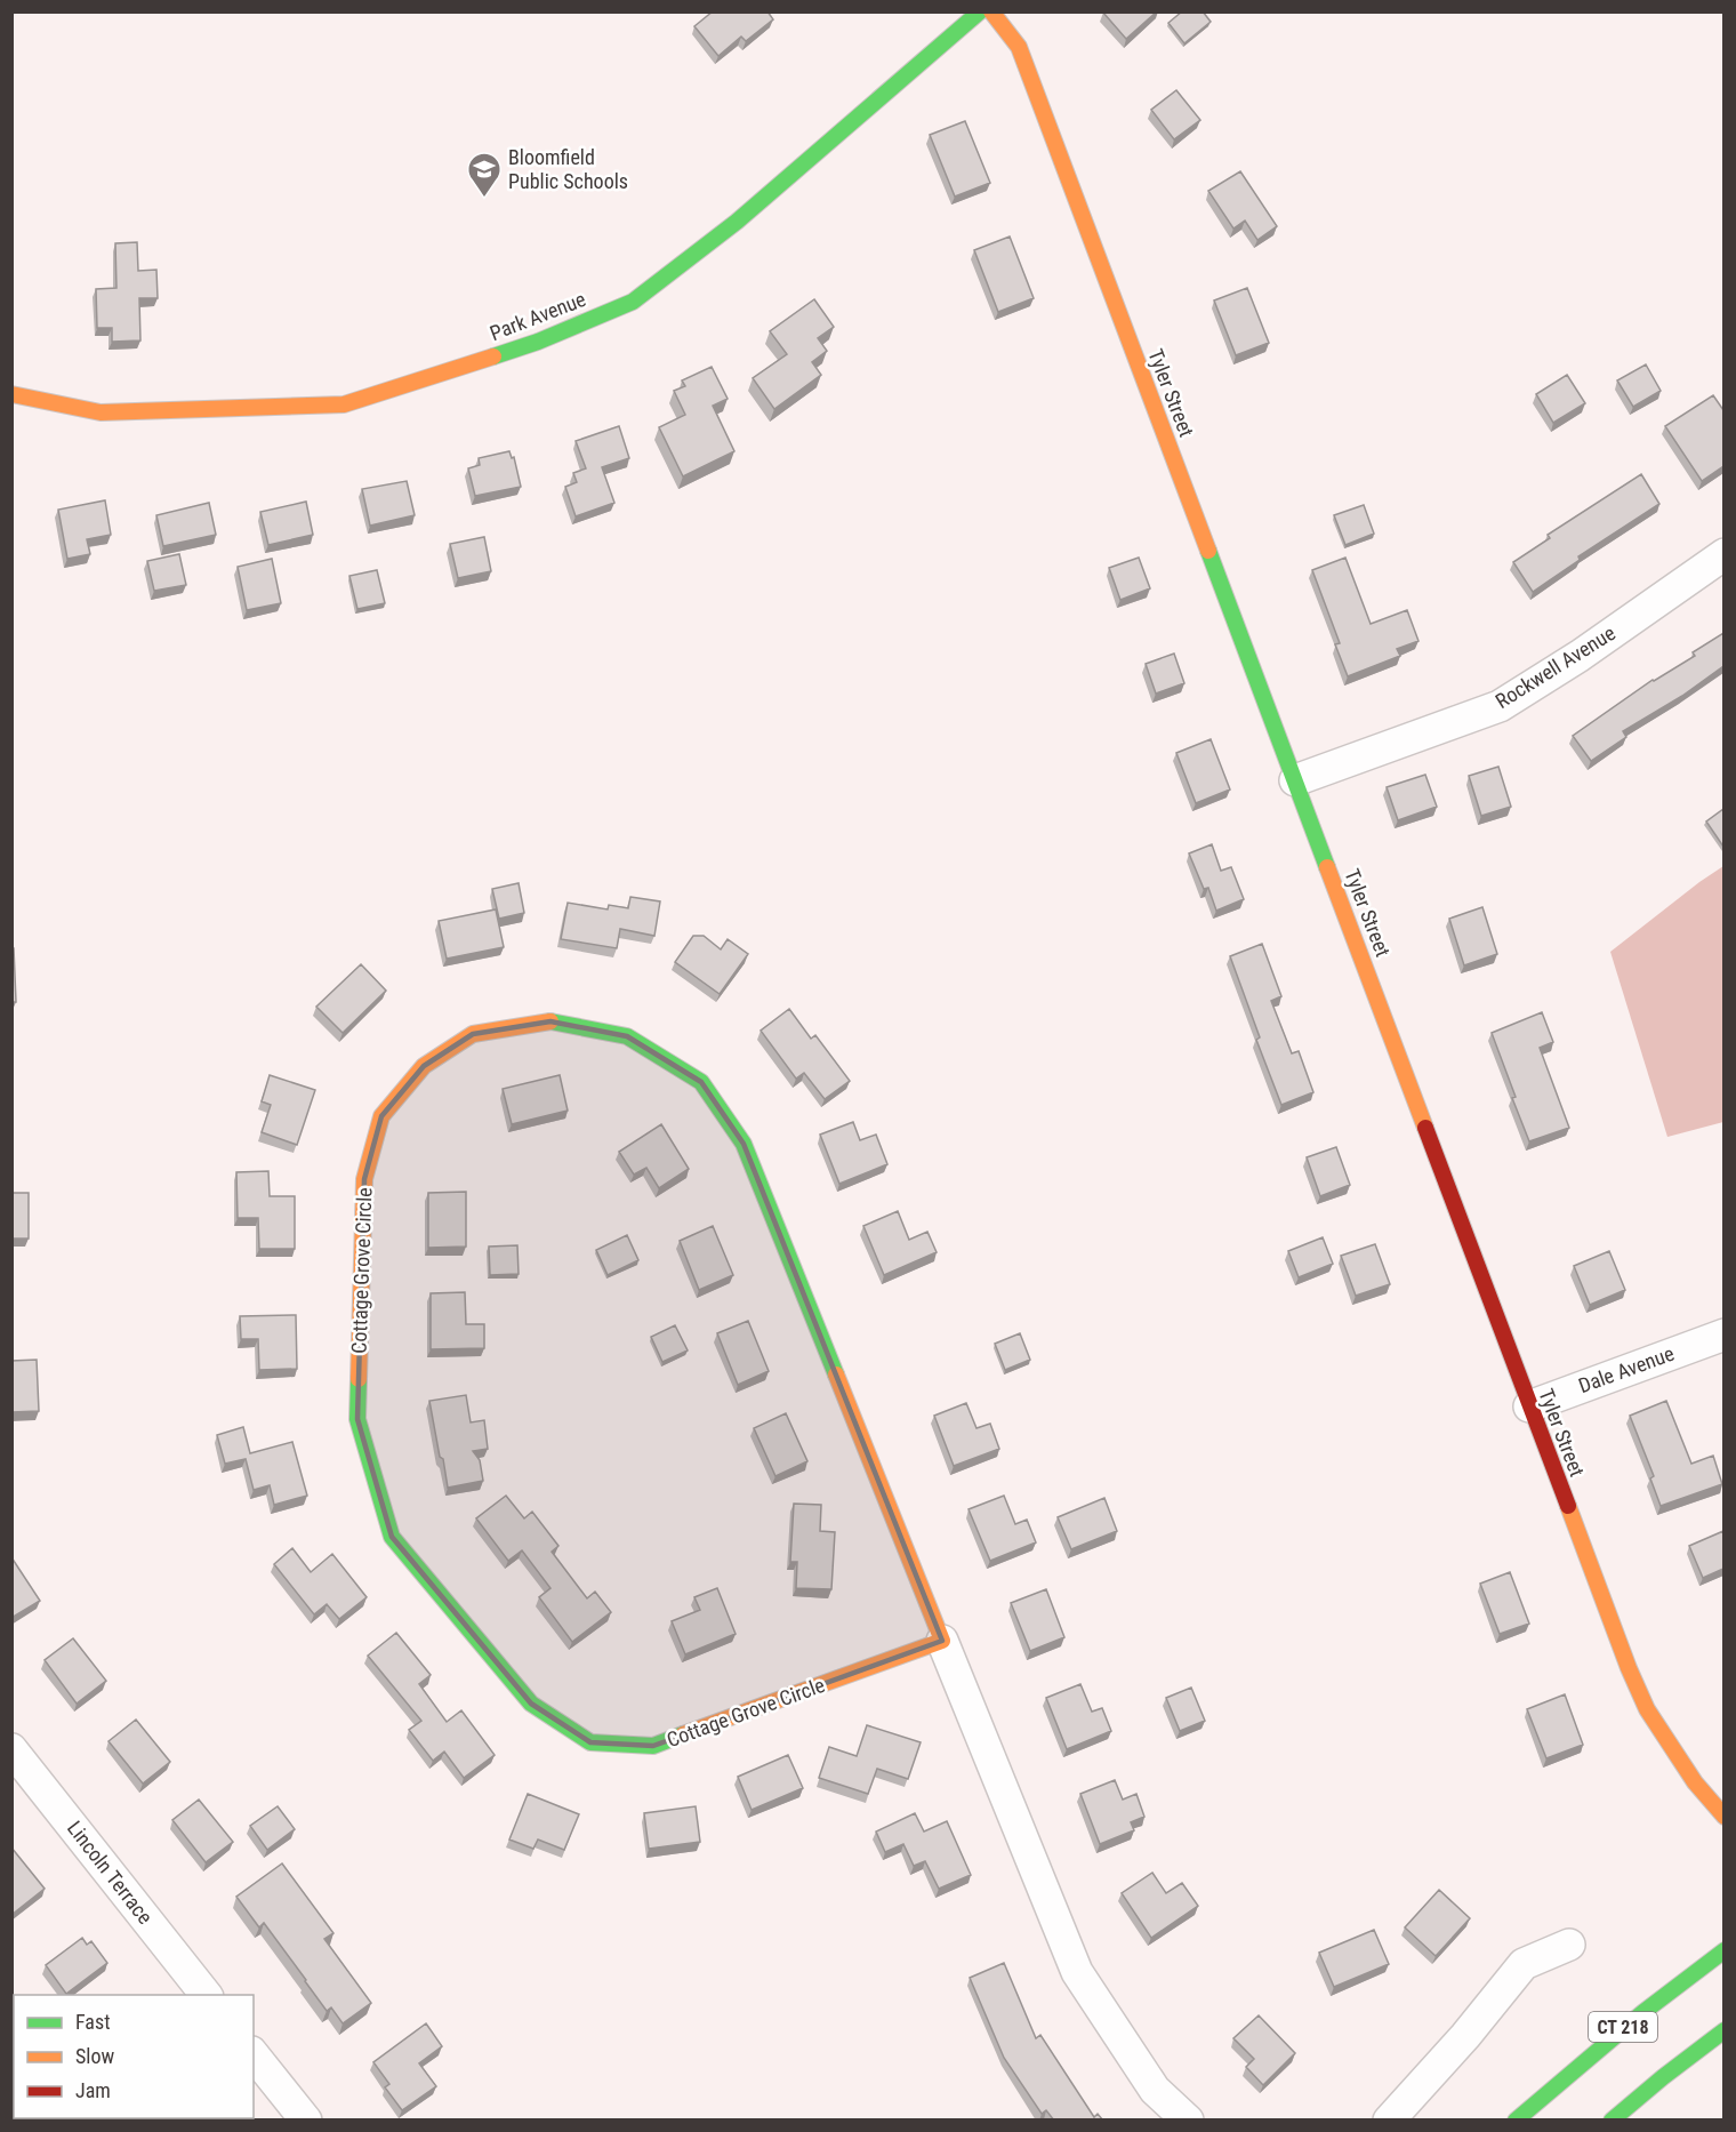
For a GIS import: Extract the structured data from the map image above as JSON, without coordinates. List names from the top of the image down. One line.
{"streets":{"street":["Park Avenue","Tyler Street","Rockwell Avenue","Cottage Grove Circle","Dale Avenue","Lincoln Terrace","CT 218"]},"crossings":[["Tyler Street","Rockwell Avenue"],["Tyler Street","Dale Avenue"]],"places":{"school or university":["Bloomfield Public Schools"]},"legend":["Fast","Slow","Jam"]}
